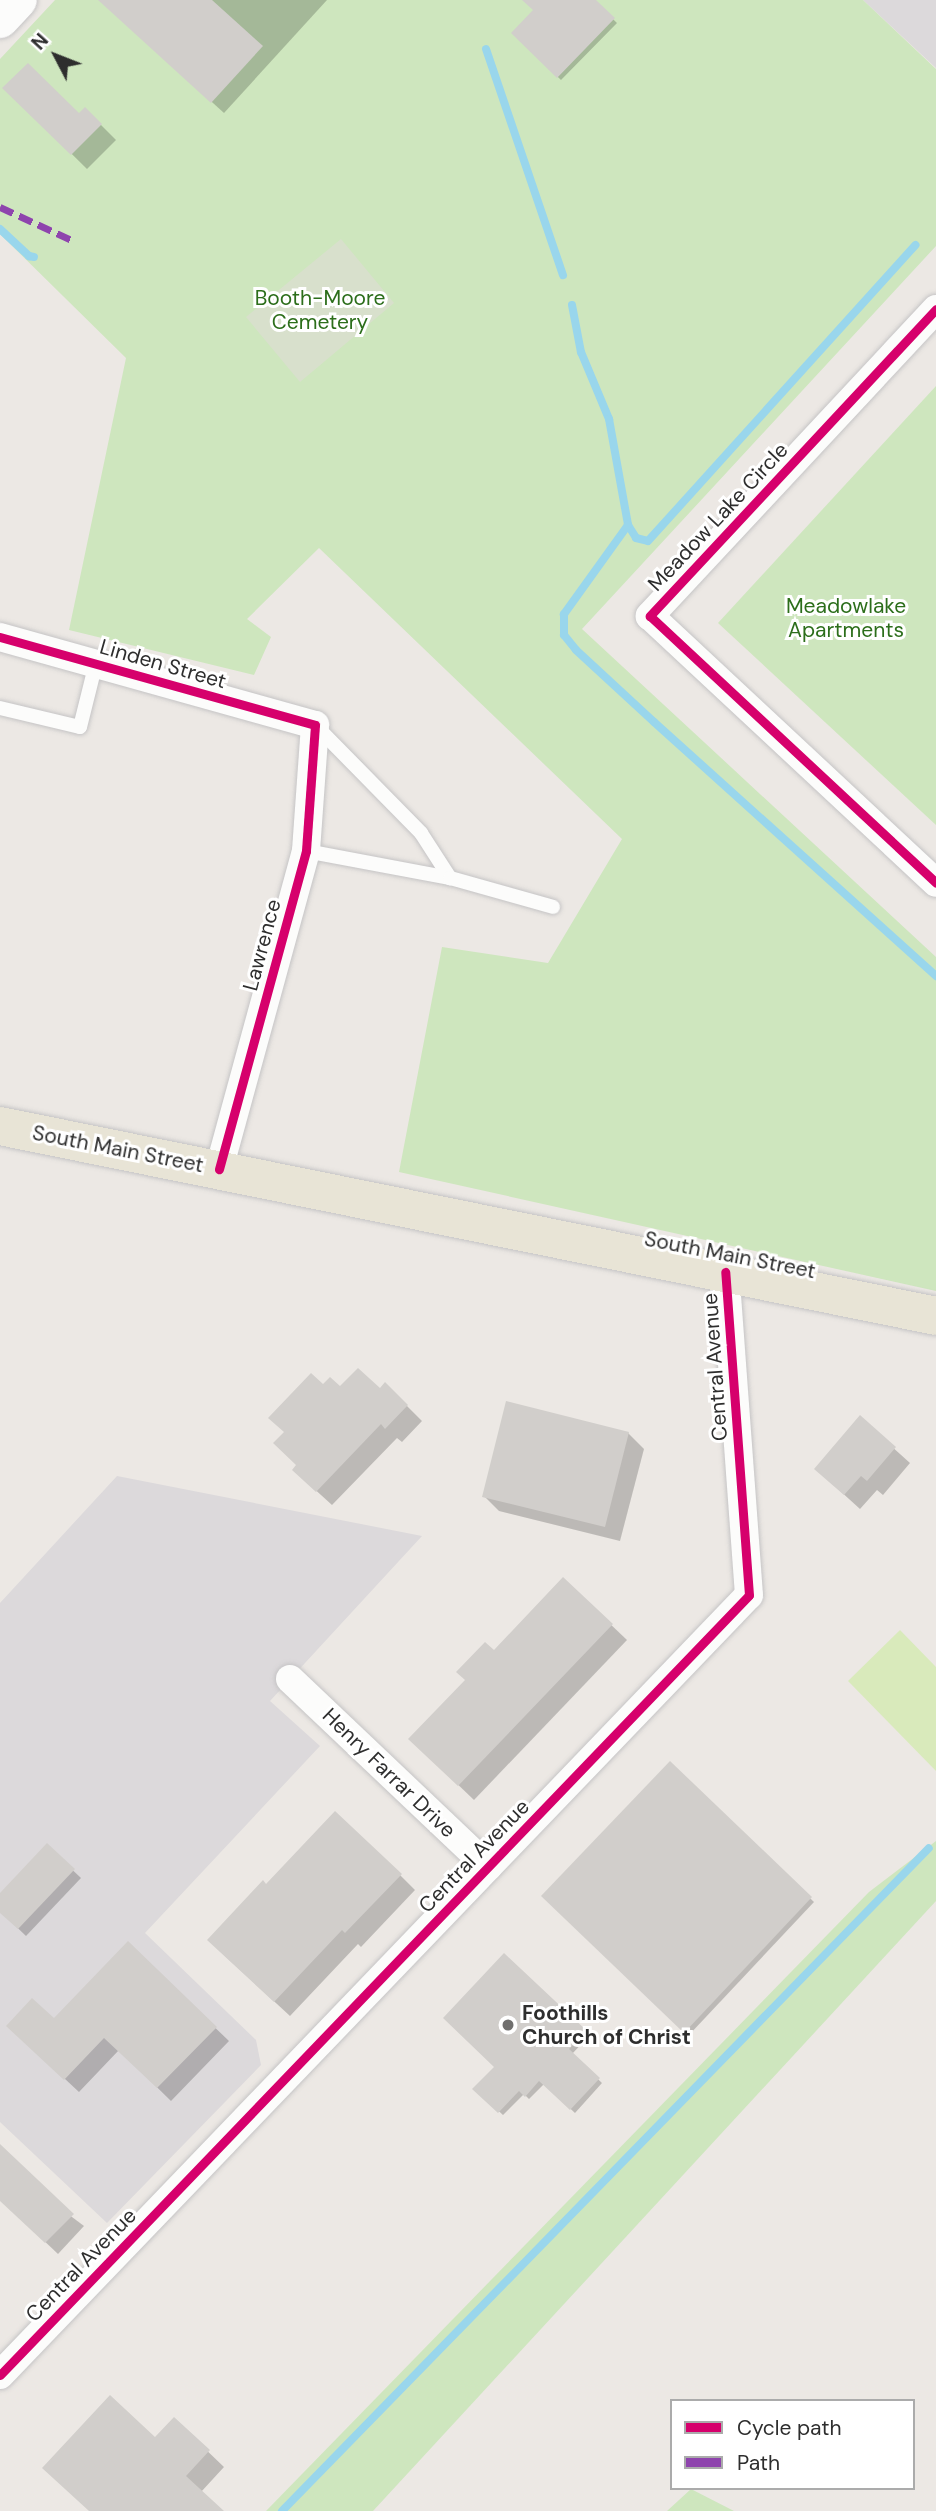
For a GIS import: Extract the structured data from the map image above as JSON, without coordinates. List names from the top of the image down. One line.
{"streets":{"main road":["South Main Street"],"street":["Meadow Lake Circle","Linden Street","Lawrence","Central Avenue","Henry Farrar Drive"]},"crossings":[["Linden Street","Lawrence"],["Lawrence","South Main Street"],["South Main Street","Central Avenue"],["Central Avenue","Henry Farrar Drive"]],"parks":["Booth-Moore Cemetery","Meadowlake Apartments"],"places":["Foothills Church of Christ"],"legend":["Cycle path","Path"],"north":"top left"}
